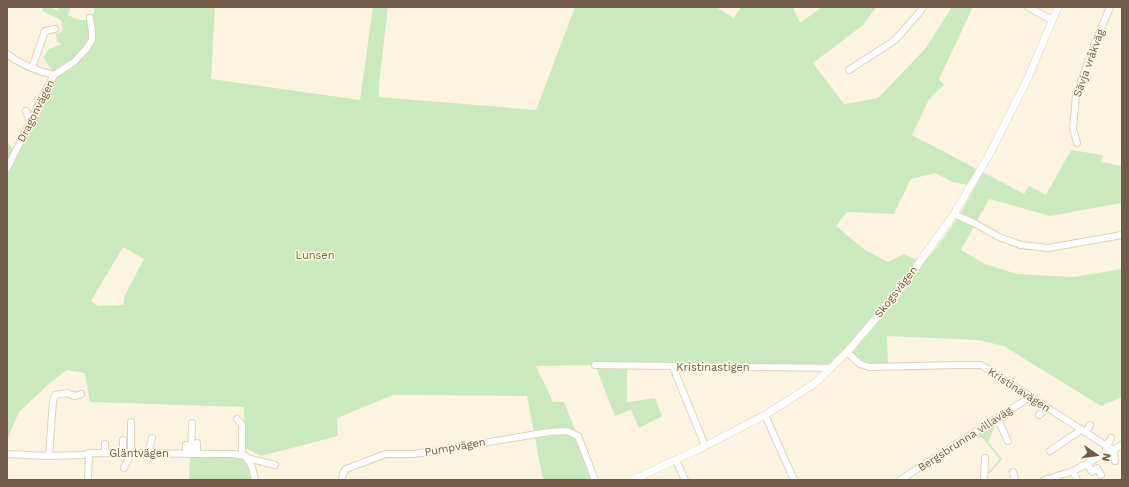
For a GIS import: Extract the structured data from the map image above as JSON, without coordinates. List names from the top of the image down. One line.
{"streets":{"street":["Sävja vråkväg","Dragonvägen","Skogsvägen","Kristinastigen","Kristinavägen","Bergsbrunna villaväg","Pumpvägen","Gläntvägen"]},"crossings":[["Skogsvägen","Kristinastigen"],["Skogsvägen","Kristinavägen"],["Kristinavägen","Bergsbrunna villaväg"]],"parks":["Lunsen"],"north":"right"}
